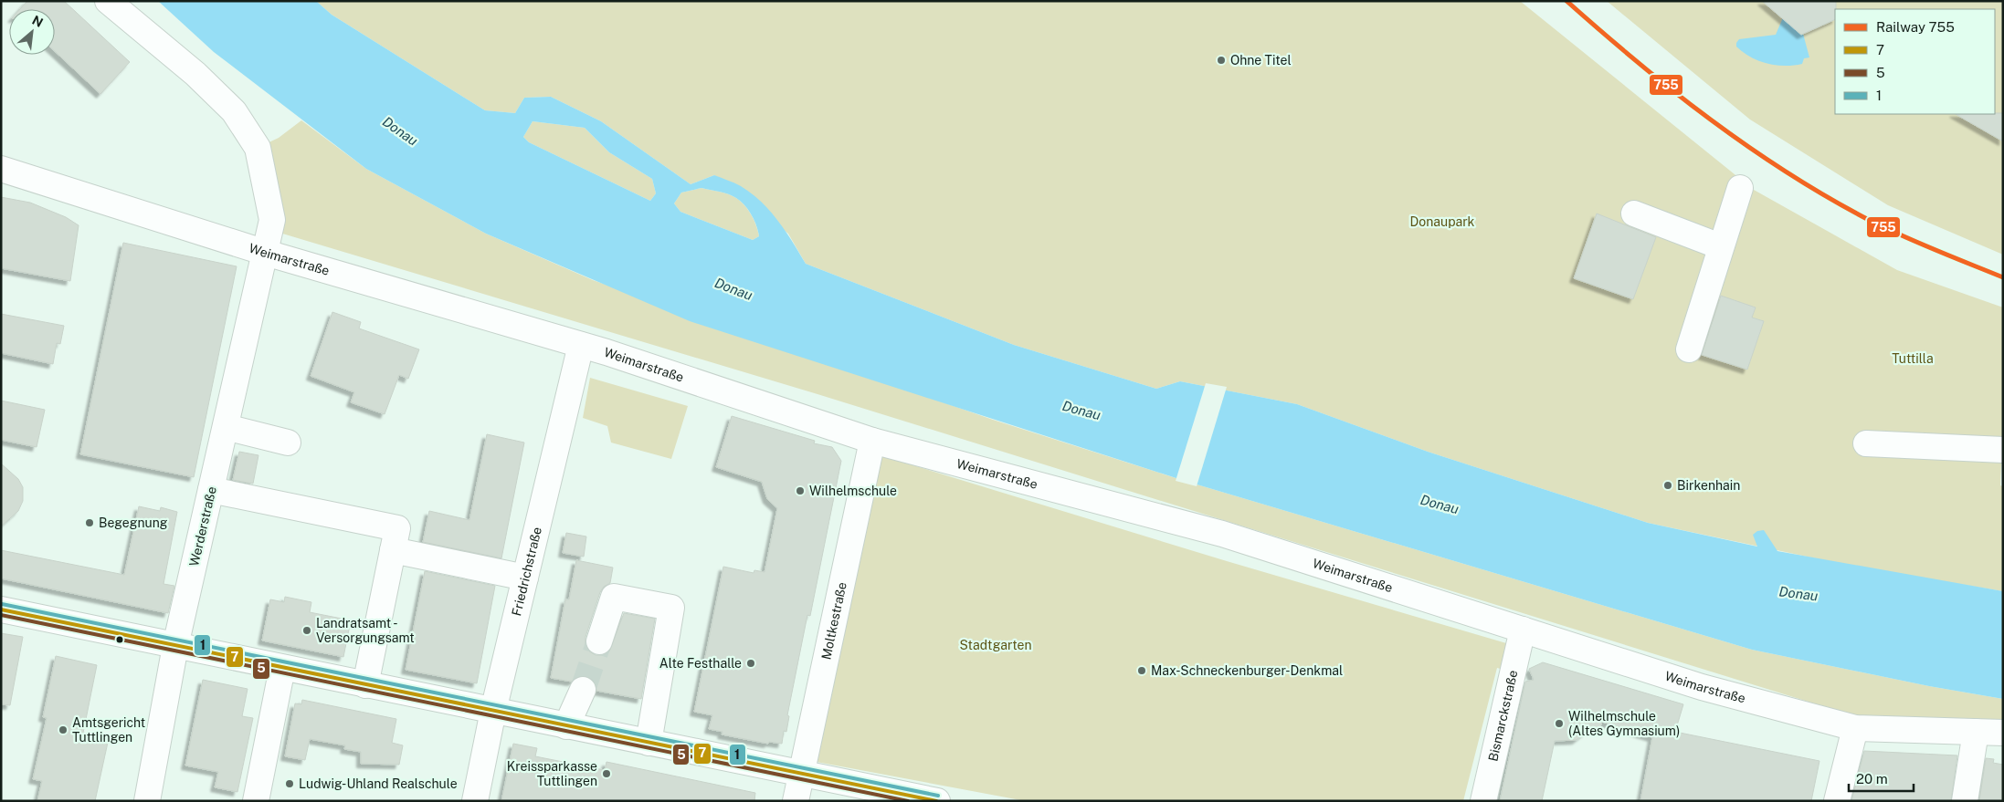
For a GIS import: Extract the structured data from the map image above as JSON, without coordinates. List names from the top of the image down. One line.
{"streets":{"street":["Weimarstraße","Werderstraße","Friedrichstraße","Moltkestraße","Bismarckstraße"]},"crossings":[["Weimarstraße","Werderstraße"],["Weimarstraße","Friedrichstraße"],["Weimarstraße","Moltkestraße"],["Weimarstraße","Bismarckstraße"]],"water":["Donau"],"parks":["Donaupark","Tuttilla","Stadtgarten"],"places":["Ohne Titel","Birkenhain","Wilhelmschule","Begegnung","Landratsamt - Versorgungsamt","Alte Festhalle","Max-Schneckenburger-Denkmal","Wilhelmschule (Altes Gymnasium)","Amtsgericht Tuttlingen","Kreissparkasse Tuttlingen","Ludwig-Uhland Realschule"],"lines":["rail line 755","transit line 1","transit line 7","transit line 5"],"legend":["Railway 755","7","5","1"],"scale_bar":"20 m","north":"top right"}
